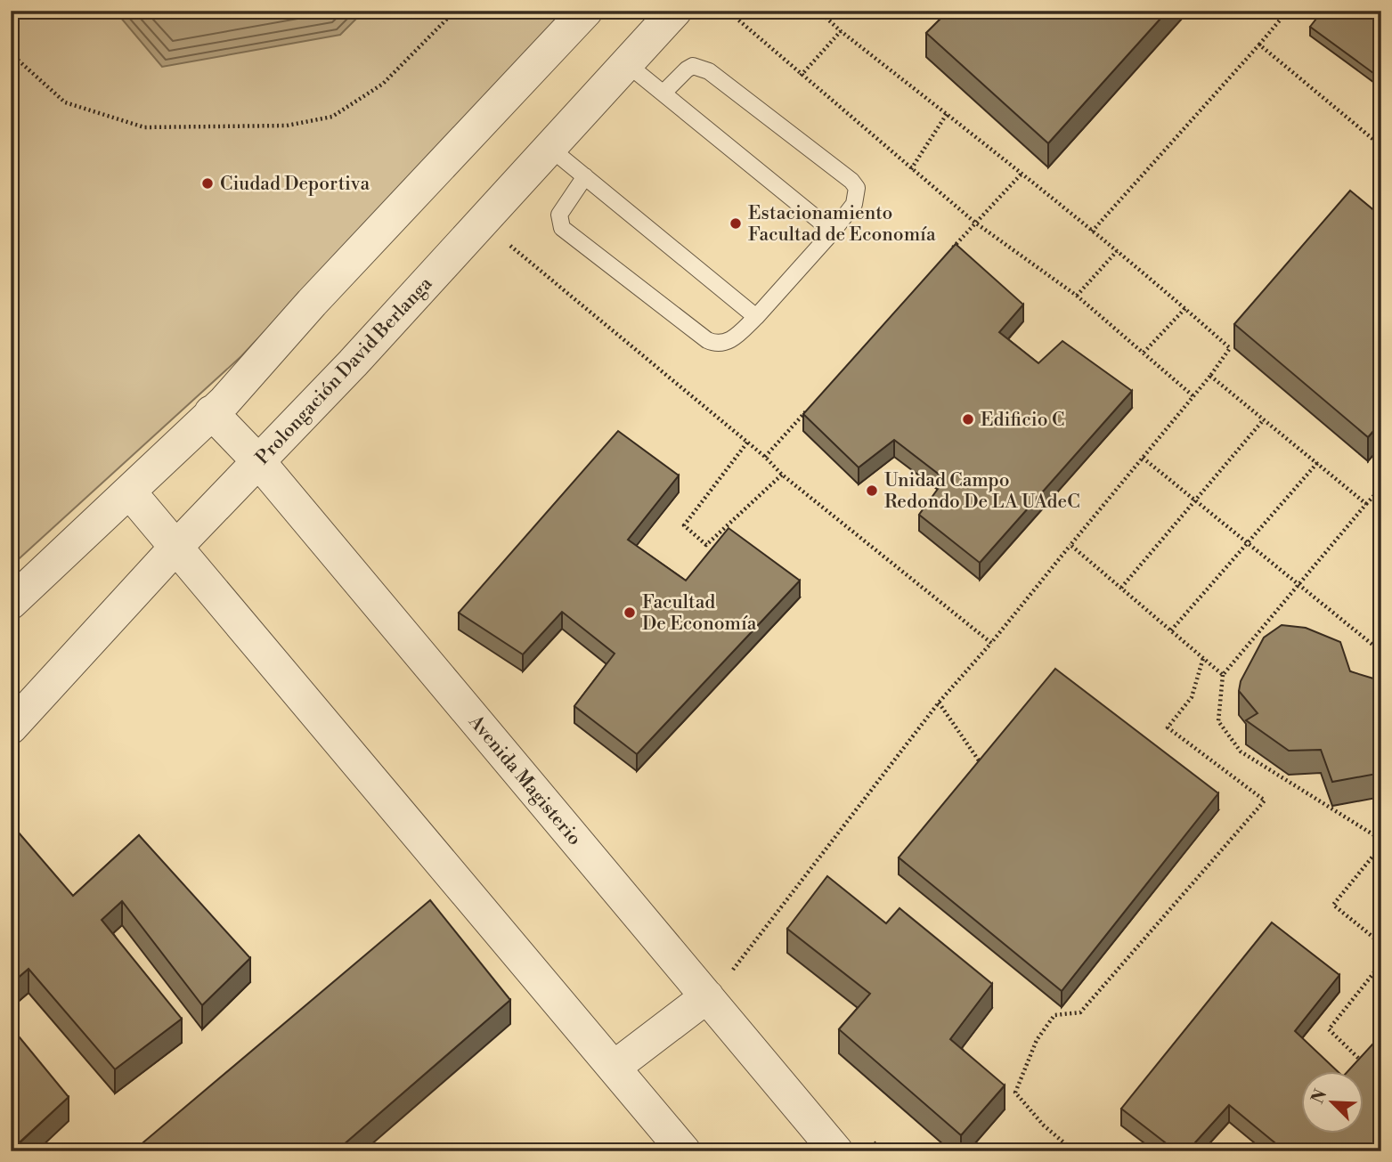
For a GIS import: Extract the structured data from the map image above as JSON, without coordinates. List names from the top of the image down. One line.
{"streets":{"street":["Prolongación David Berlanga","Avenida Magisterio"]},"crossings":[["Prolongación David Berlanga","Avenida Magisterio"]],"places":["Ciudad Deportiva","Estacionamiento Facultad de Economía","Edificio C","Unidad Campo Redondo De LA UAdeC","Facultad De Economía"],"north":"top left"}
